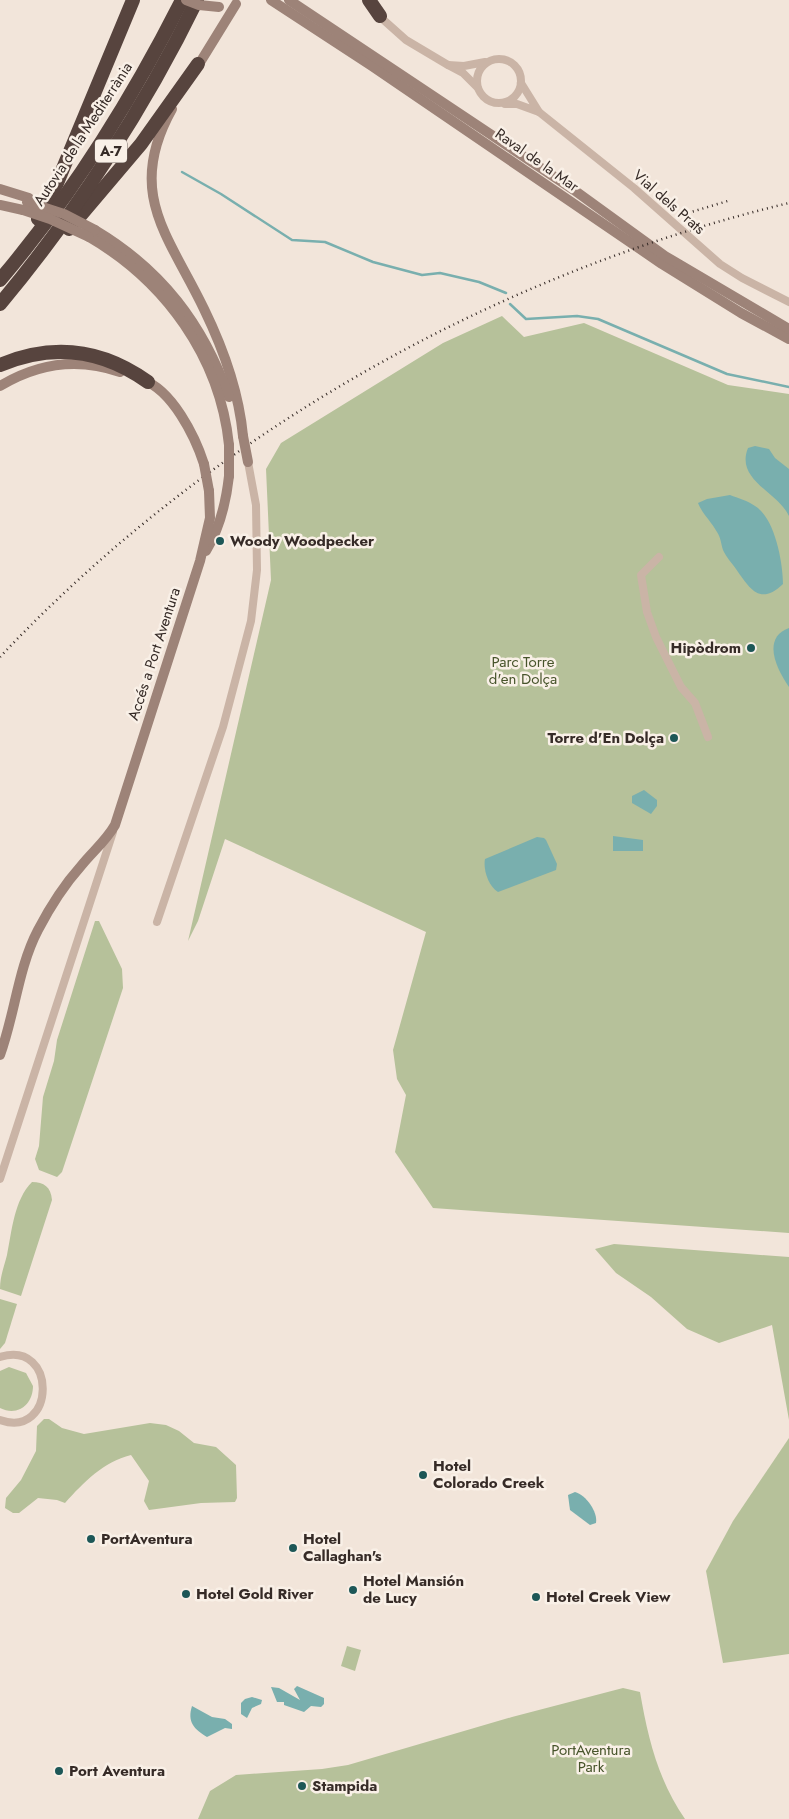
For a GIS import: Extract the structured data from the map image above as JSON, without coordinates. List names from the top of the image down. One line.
{"streets":{"highway":["Autovia de la Mediterrània","A-7"],"street":["Raval de la Mar","Vial dels Prats","Accés a Port Aventura"]},"parks":["Parc Torre d'en Dolça","PortAventura Park"],"places":["Woody Woodpecker","Hipòdrom","Torre d'En Dolça","Hotel Colorado Creek","PortAventura","Hotel Callaghan's","Hotel Mansión de Lucy","Hotel Gold River","Hotel Creek View","Port Aventura","Stampida"]}
